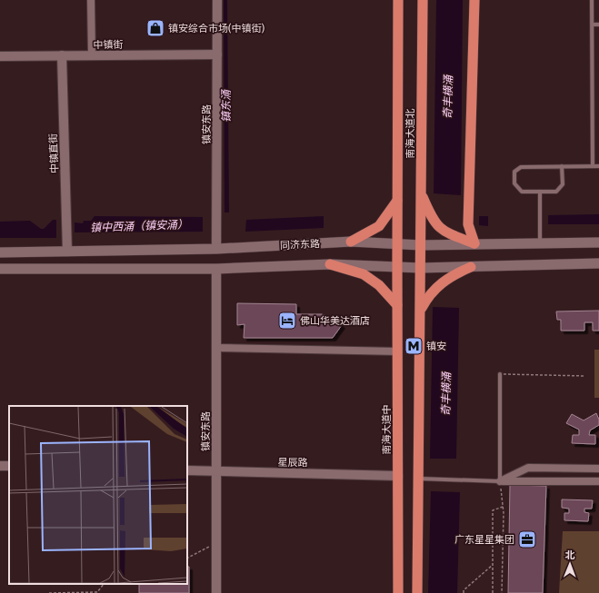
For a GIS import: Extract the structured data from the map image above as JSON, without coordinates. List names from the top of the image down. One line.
{"streets":{"highway":["南海大道北","南海大道中"],"main road":["同济东路"],"street":["中镇街","镇安东路","中镇直街","星辰路"]},"crossings":[["中镇街","镇安东路"],["中镇街","中镇直街"],["镇安东路","同济东路"],["镇安东路","星辰路"],["南海大道北","同济东路"],["南海大道北","南海大道中"],["中镇直街","同济东路"],["同济东路","南海大道中"],["南海大道中","星辰路"]],"water":["奇丰横涌","镇东涌","镇中西涌（镇安涌）"],"places":{"shop":["镇安综合市场(中镇街)"],"hotel":["佛山华美达酒店"],"metro station":["镇安"],"office":["广东星星集团"]},"north":"top"}
